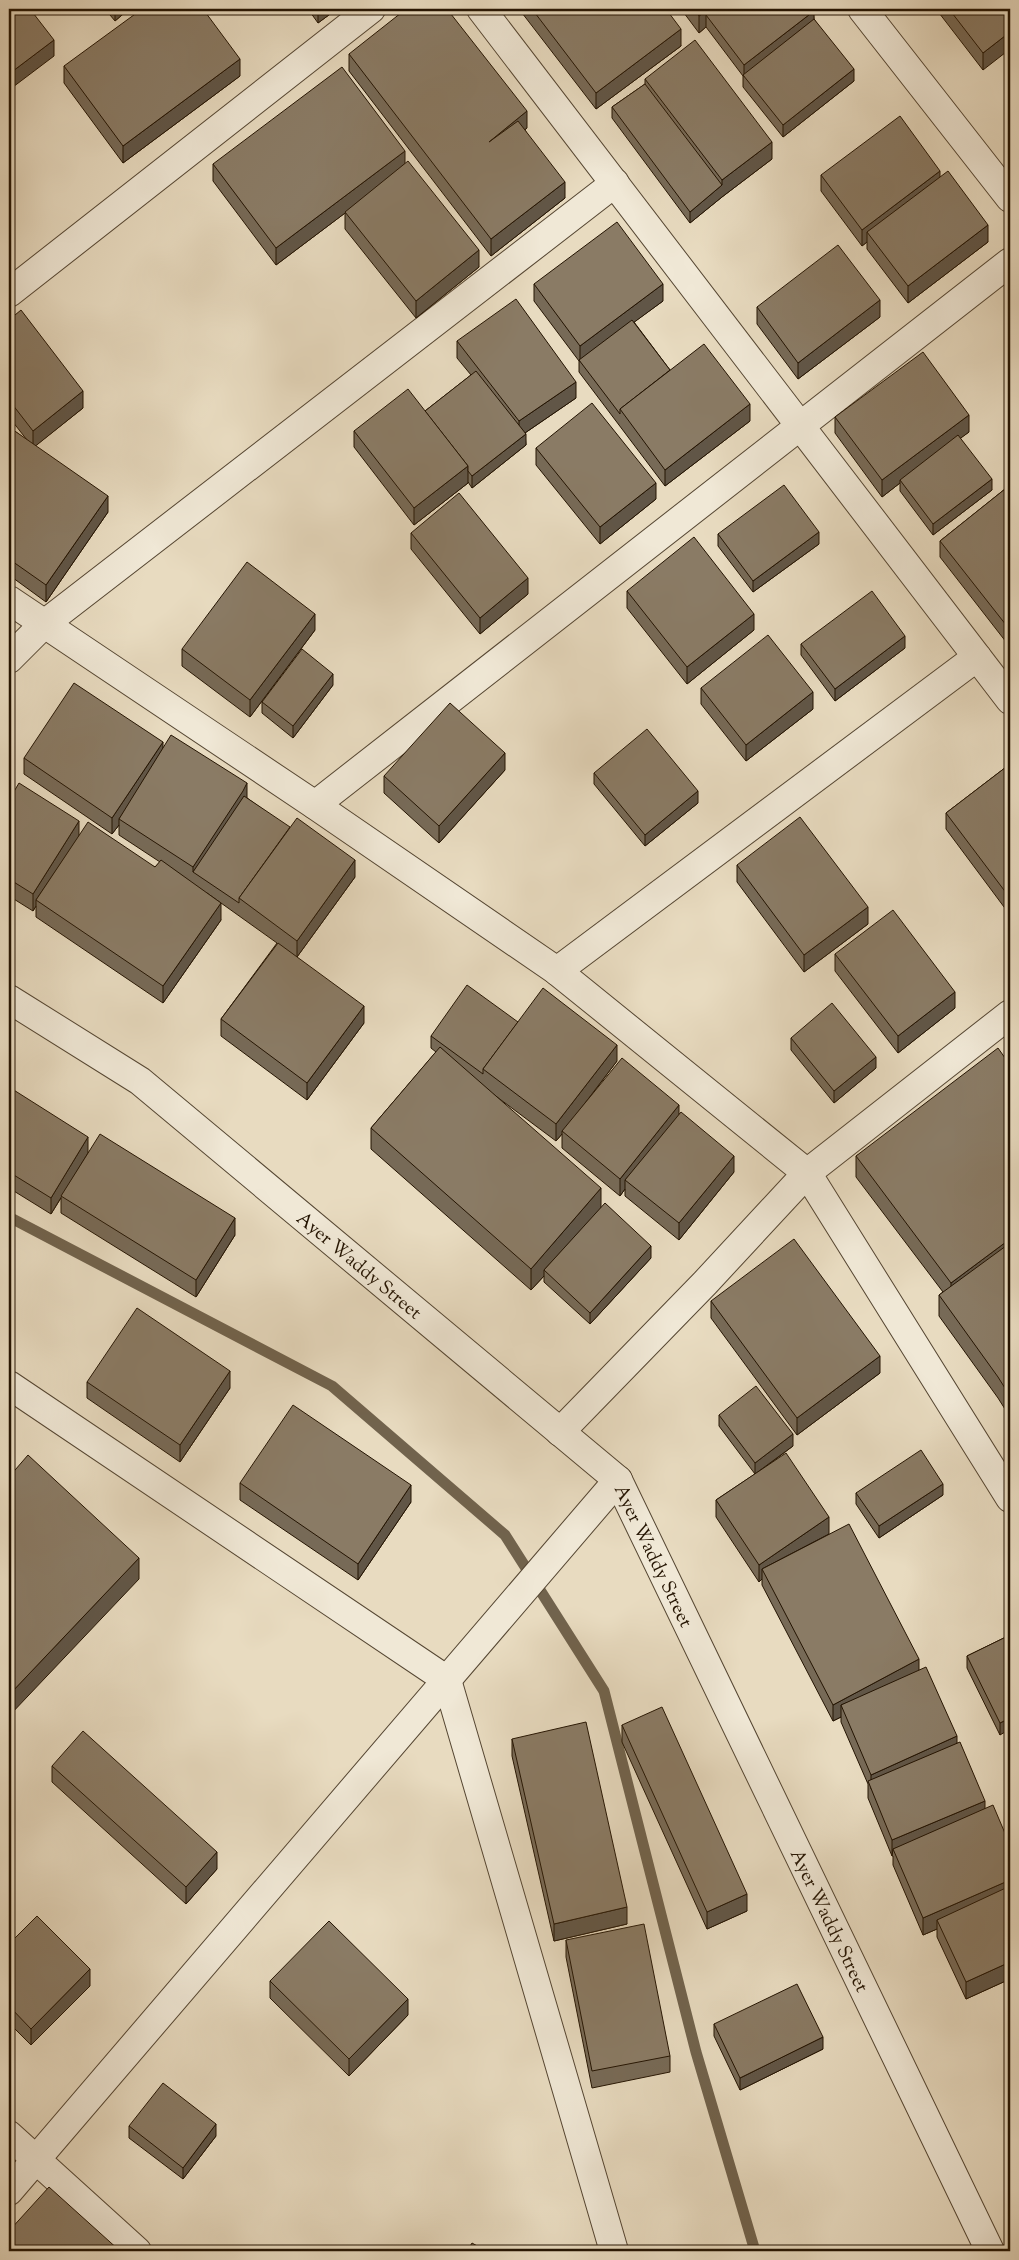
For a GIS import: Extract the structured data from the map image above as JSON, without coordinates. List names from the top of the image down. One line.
{"streets":{"street":["Ayer Waddy Street"]}}
